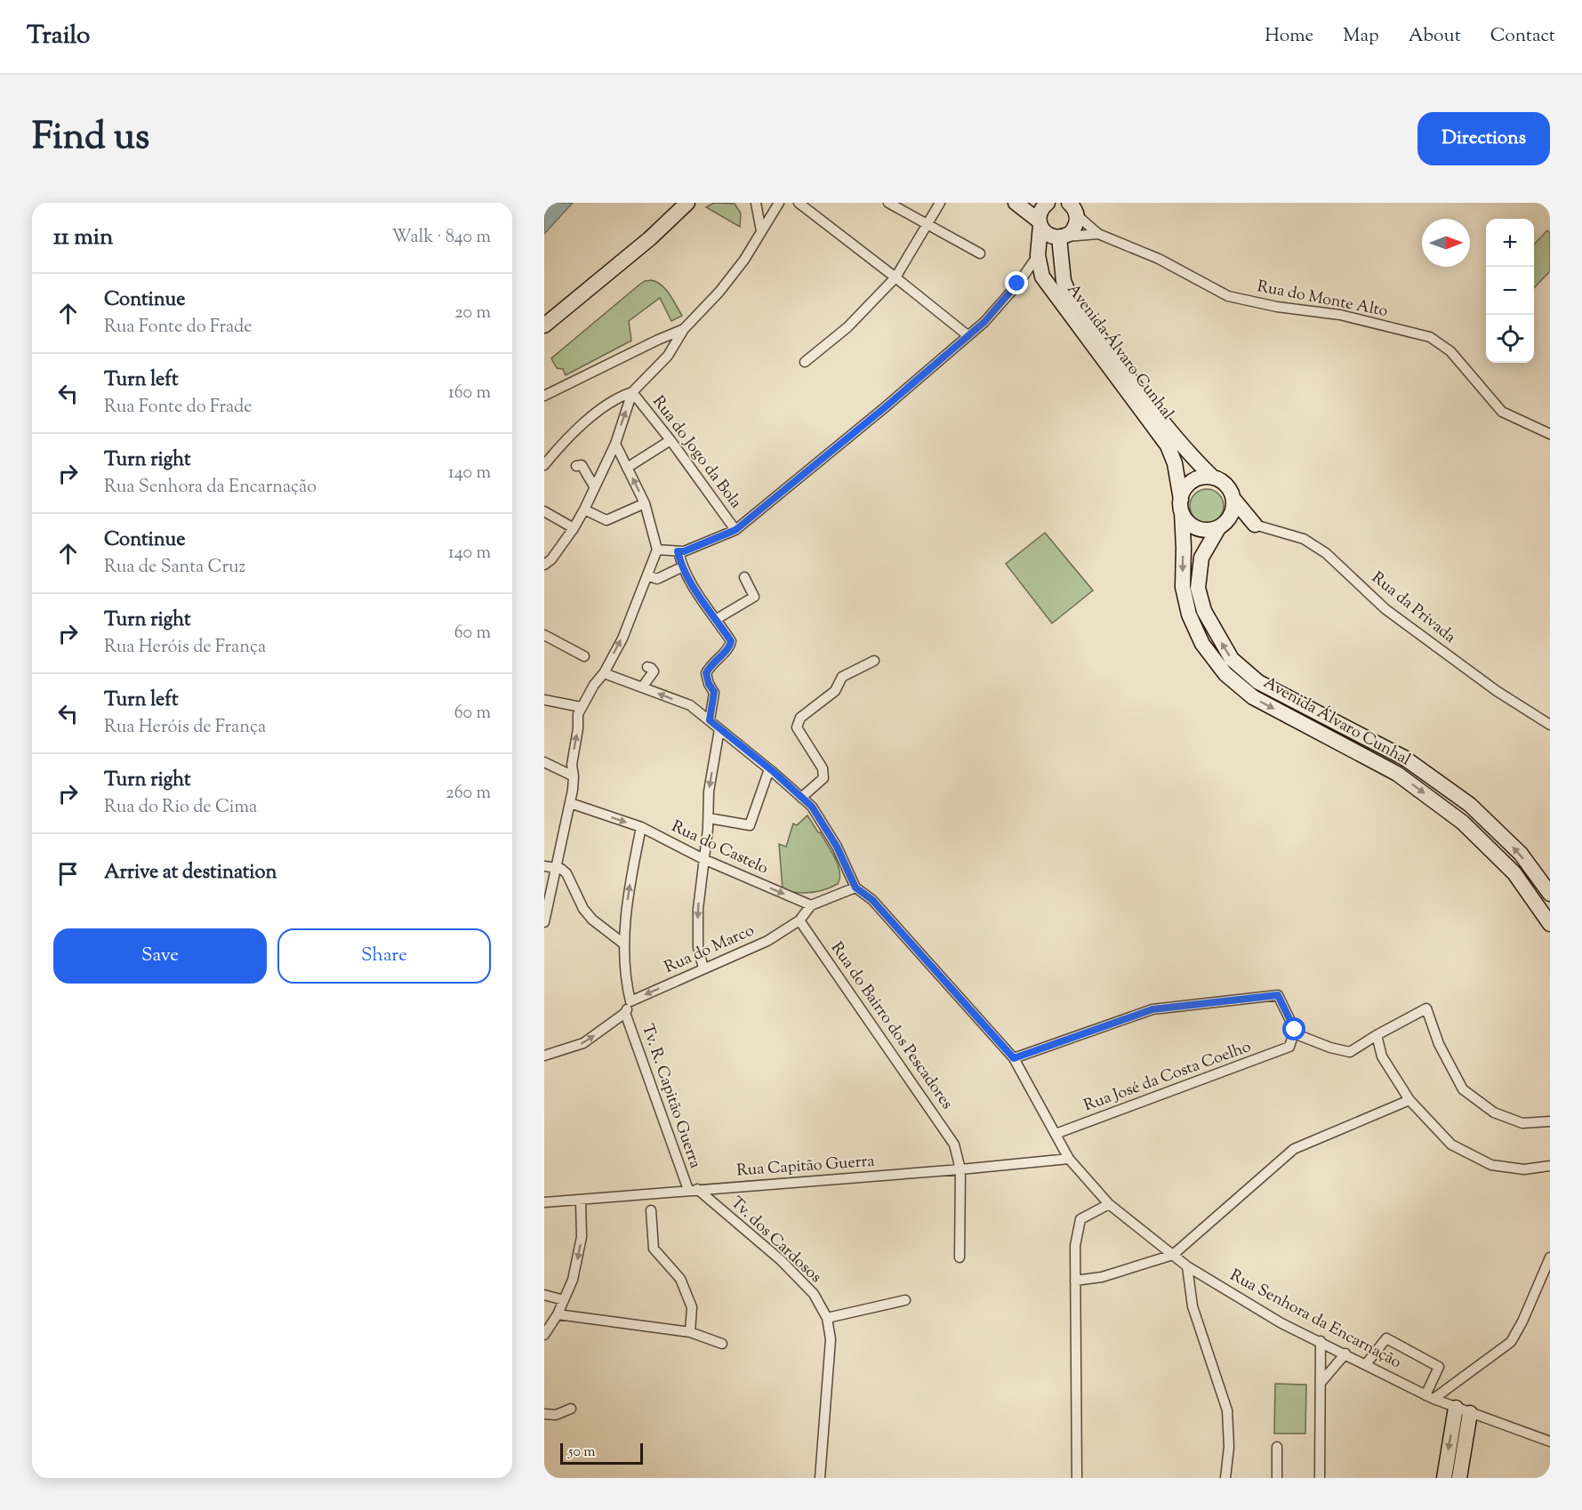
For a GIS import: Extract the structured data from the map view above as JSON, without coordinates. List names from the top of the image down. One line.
{"streets":{"main road":["Avenida Álvaro Cunhal"],"street":["Rua do Monte Alto","Rua do Jogo da Bola","Rua da Privada","Rua do Castelo","Rua do Marco","Rua do Bairro dos Pescadores","Rua José da Costa Coelho","Tv. R. Capitão Guerra","Rua Capitão Guerra","Tv. dos Cardosos","Rua Senhora da Encarnação"]},"crossings":[["Rua do Marco","Rua do Bairro dos Pescadores"],["Rua do Bairro dos Pescadores","Rua Capitão Guerra"],["Rua José da Costa Coelho","Rua Senhora da Encarnação"],["Tv. R. Capitão Guerra","Rua Capitão Guerra"],["Tv. R. Capitão Guerra","Tv. dos Cardosos"],["Rua Capitão Guerra","Tv. dos Cardosos"],["Rua Capitão Guerra","Rua Senhora da Encarnação"]],"one_way":["Rua do Castelo","Rua do Marco"],"scale_bar":"50 m","north":"right","page":{"header":"Trailo","nav":["Home","Map","About","Contact"],"title":"Find us","buttons":["Directions",["Save","Share"]],"heading":["11 min","Walk · 840 m"],"map_buttons":["+","−"],"list":[["Continue","Rua Fonte do Frade","20 m"],["Turn left","Rua Fonte do Frade","160 m"],["Turn right","Rua Senhora da Encarnação","140 m"],["Continue","Rua de Santa Cruz","140 m"],["Turn right","Rua Heróis de França","60 m"],["Turn left","Rua Heróis de França","60 m"],["Turn right","Rua do Rio de Cima","260 m"],"Arrive at destination"],"scale":"50 m"}}
